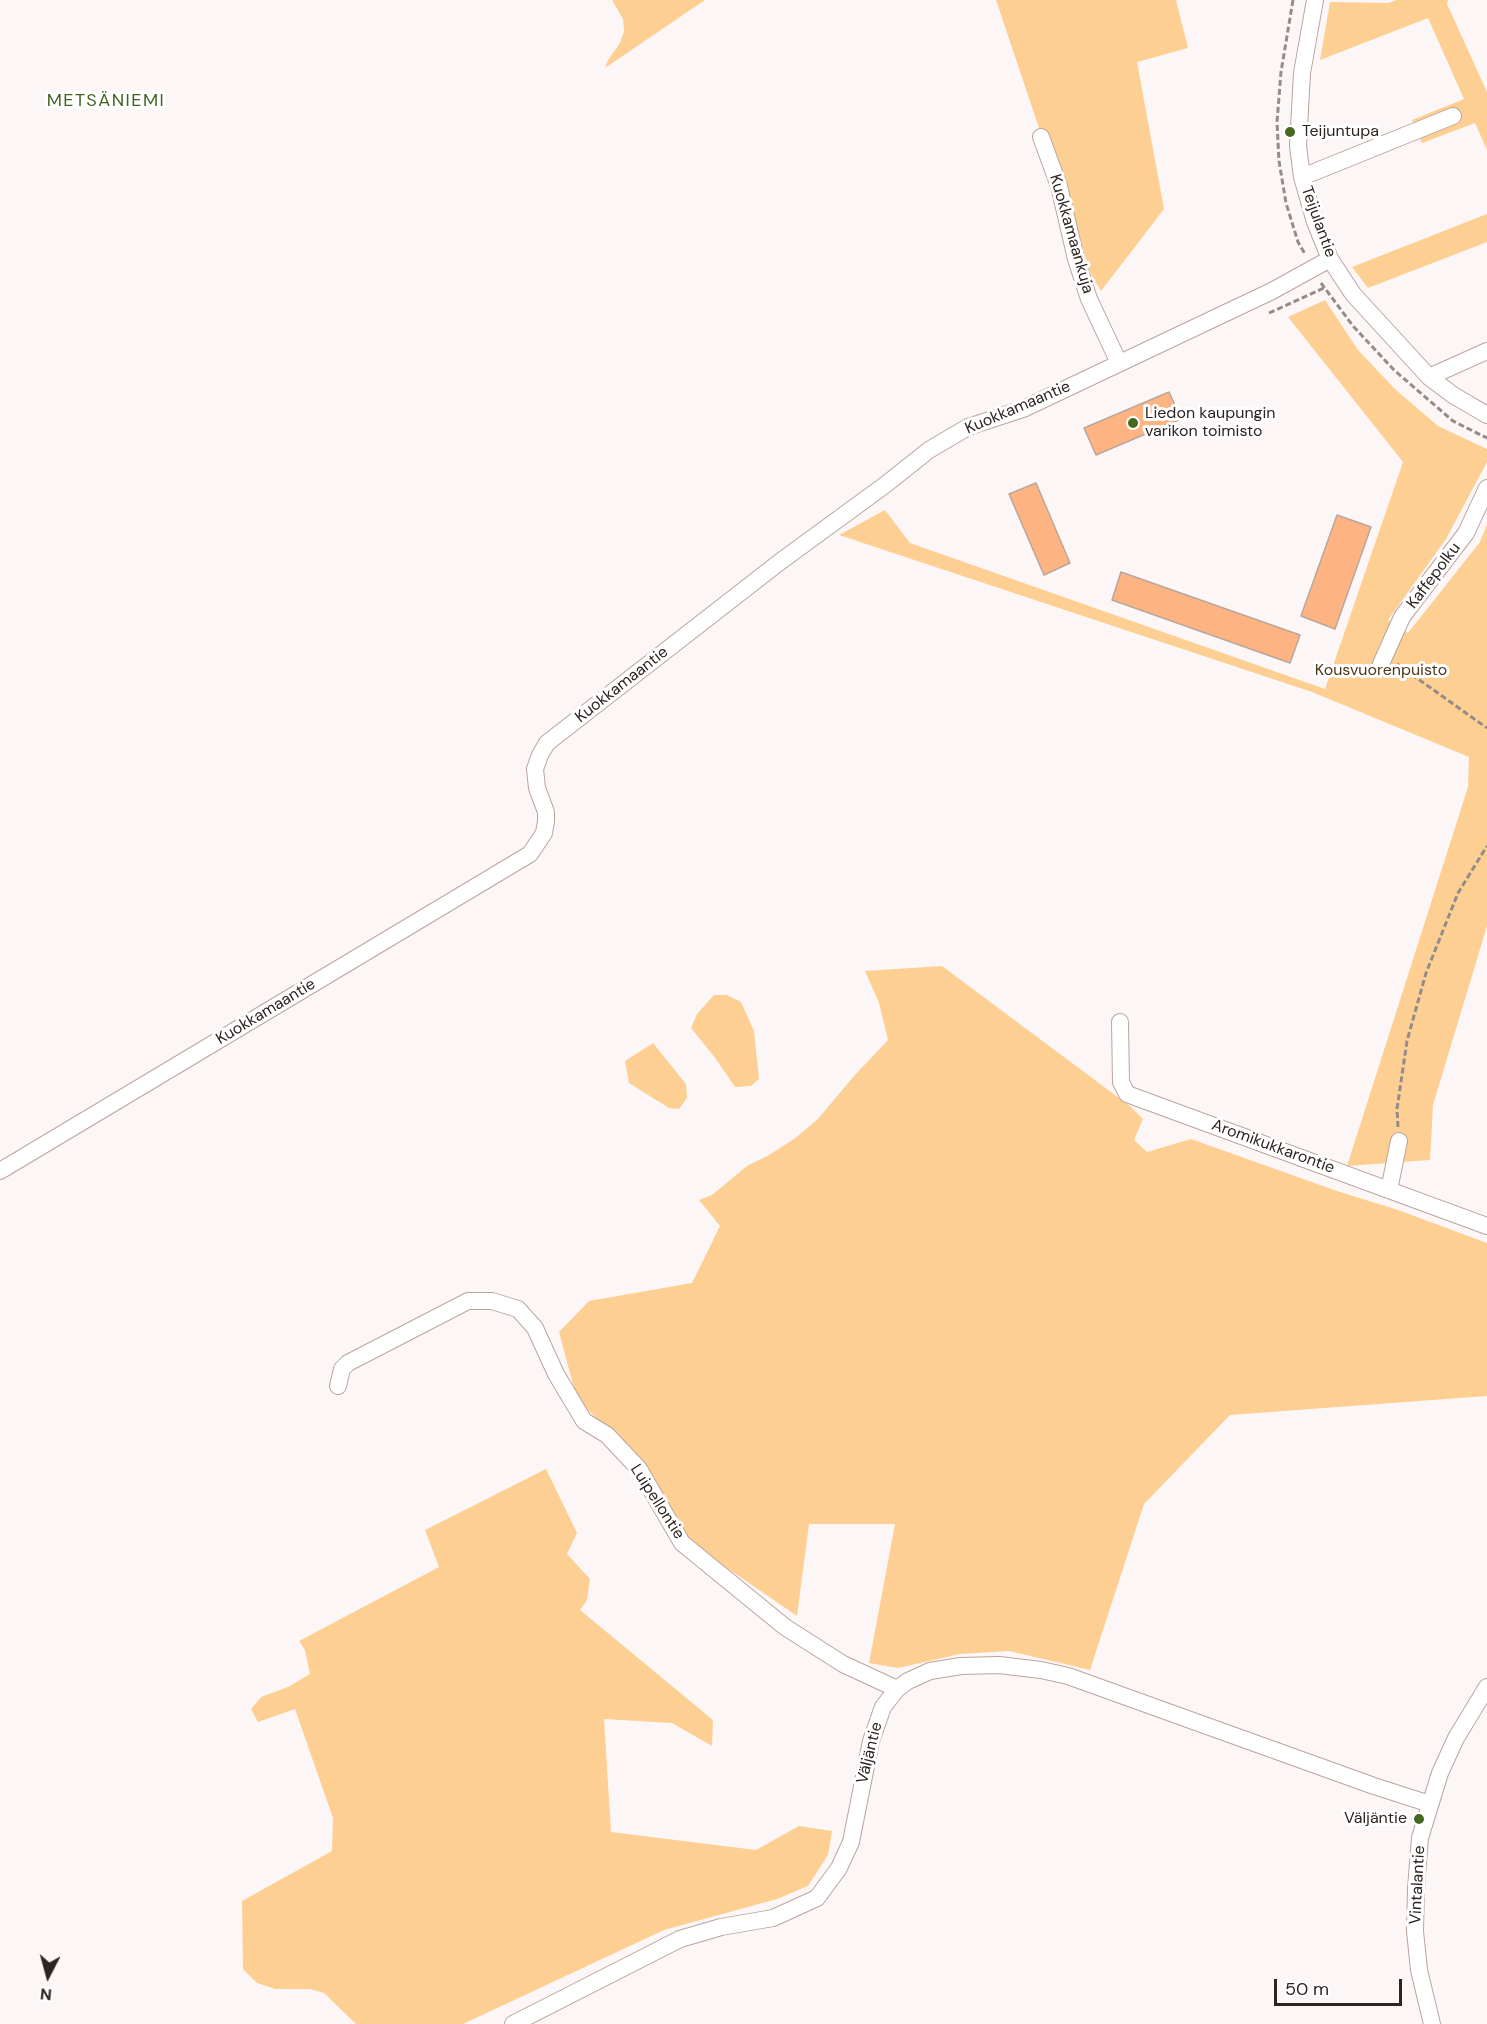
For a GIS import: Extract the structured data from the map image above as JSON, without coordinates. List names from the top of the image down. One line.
{"streets":{"street":["Teijulantie","Kuokkamaankuja","Kuokkamaantie","Kaffepolku","Aromikukkarontie","Luipellontie","Väljäntie","Vintalantie"]},"crossings":[["Teijulantie","Kuokkamaantie"],["Kuokkamaankuja","Kuokkamaantie"],["Luipellontie","Väljäntie"],["Väljäntie","Vintalantie"]],"districts":["METSÄNIEMI"],"parks":["Kousvuorenpuisto"],"places":["Teijuntupa","Liedon kaupungin varikon toimisto","Väljäntie"],"scale_bar":"50 m","north":"bottom"}
